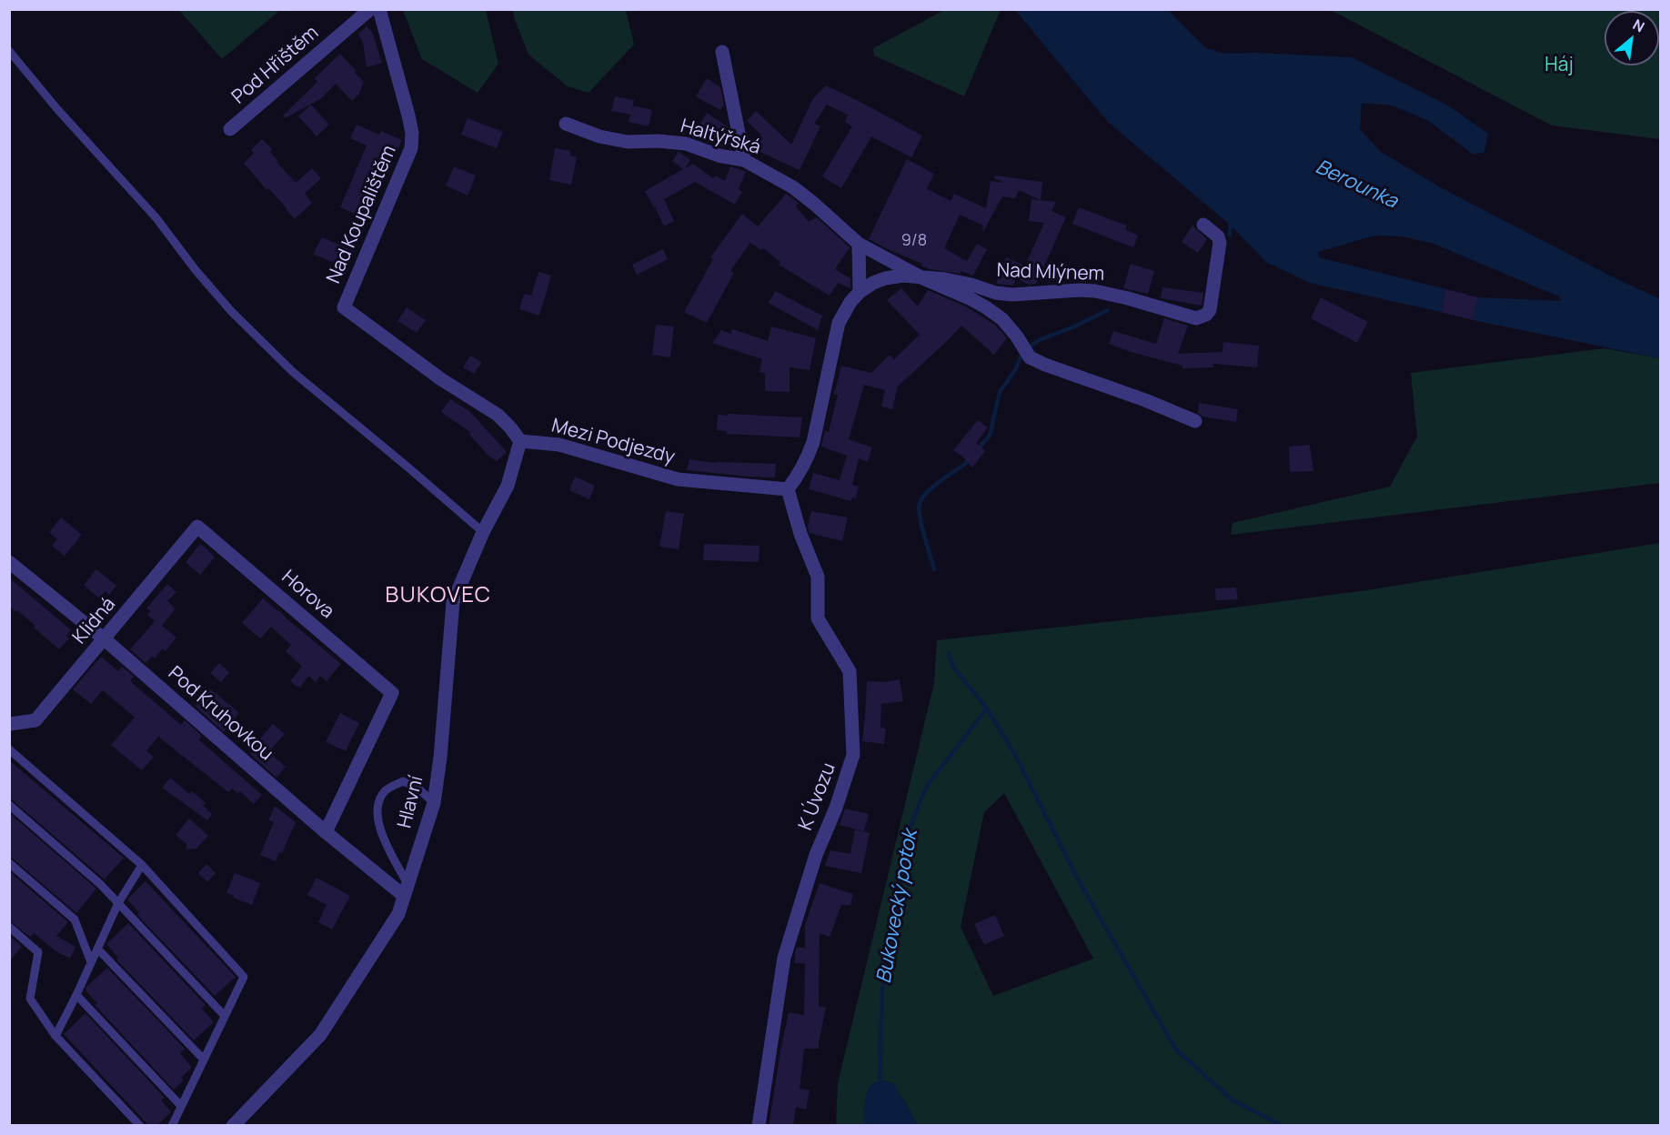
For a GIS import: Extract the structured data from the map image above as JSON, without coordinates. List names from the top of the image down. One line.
{"streets":{"street":["Pod Hřištěm","Haltýřská","Nad Koupalištěm","Nad Mlýnem","Mezi Podjezdy","Horova","Klidná","Pod Kruhovkou","K Úvozu","Hlavní"]},"crossings":[["Haltýřská","Nad Mlýnem"],["Nad Koupalištěm","Mezi Podjezdy"],["Nad Koupalištěm","Hlavní"],["Mezi Podjezdy","K Úvozu"],["Mezi Podjezdy","Hlavní"],["Horova","Klidná"],["Horova","Pod Kruhovkou"],["Klidná","Pod Kruhovkou"],["Pod Kruhovkou","Hlavní"]],"districts":["BUKOVEC"],"water":["Berounka","Bukovecký potok"],"parks":["Háj"],"house_numbers":["9/8"],"north":"top right"}
